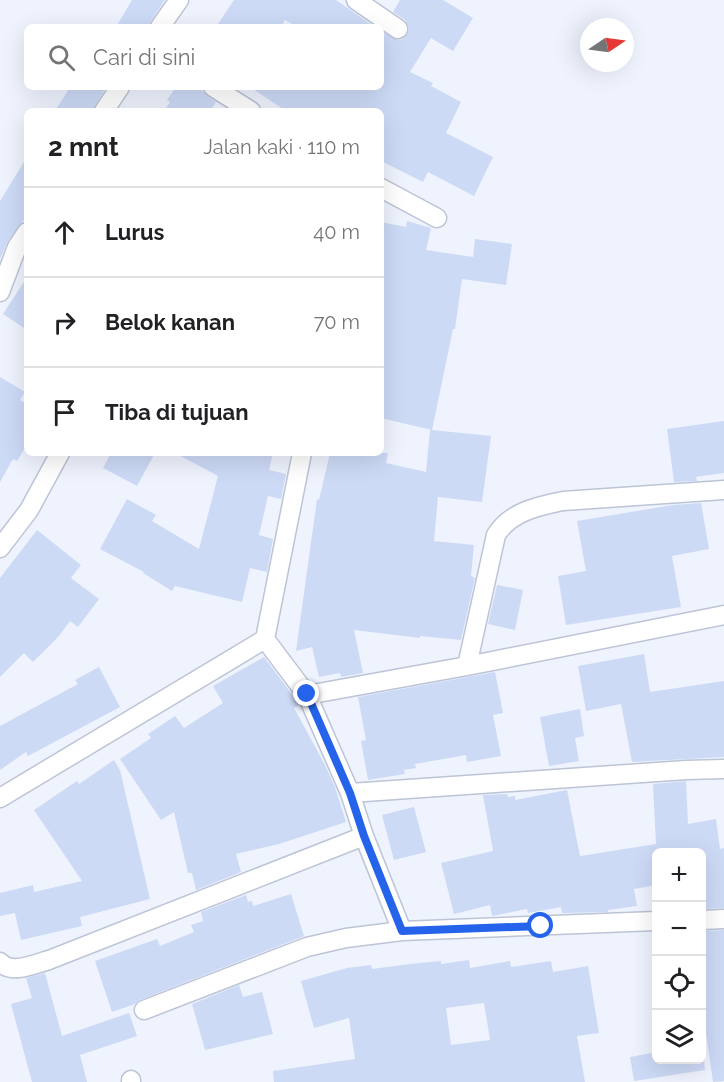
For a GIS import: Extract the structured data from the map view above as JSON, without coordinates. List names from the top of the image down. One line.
{"north":"right","page":{"search":"Cari di sini","heading":["2 mnt","Jalan kaki · 110 m"],"list":[["Lurus","40 m"],["Belok kanan","70 m"],"Tiba di tujuan"],"map_buttons":["+","−"]}}
